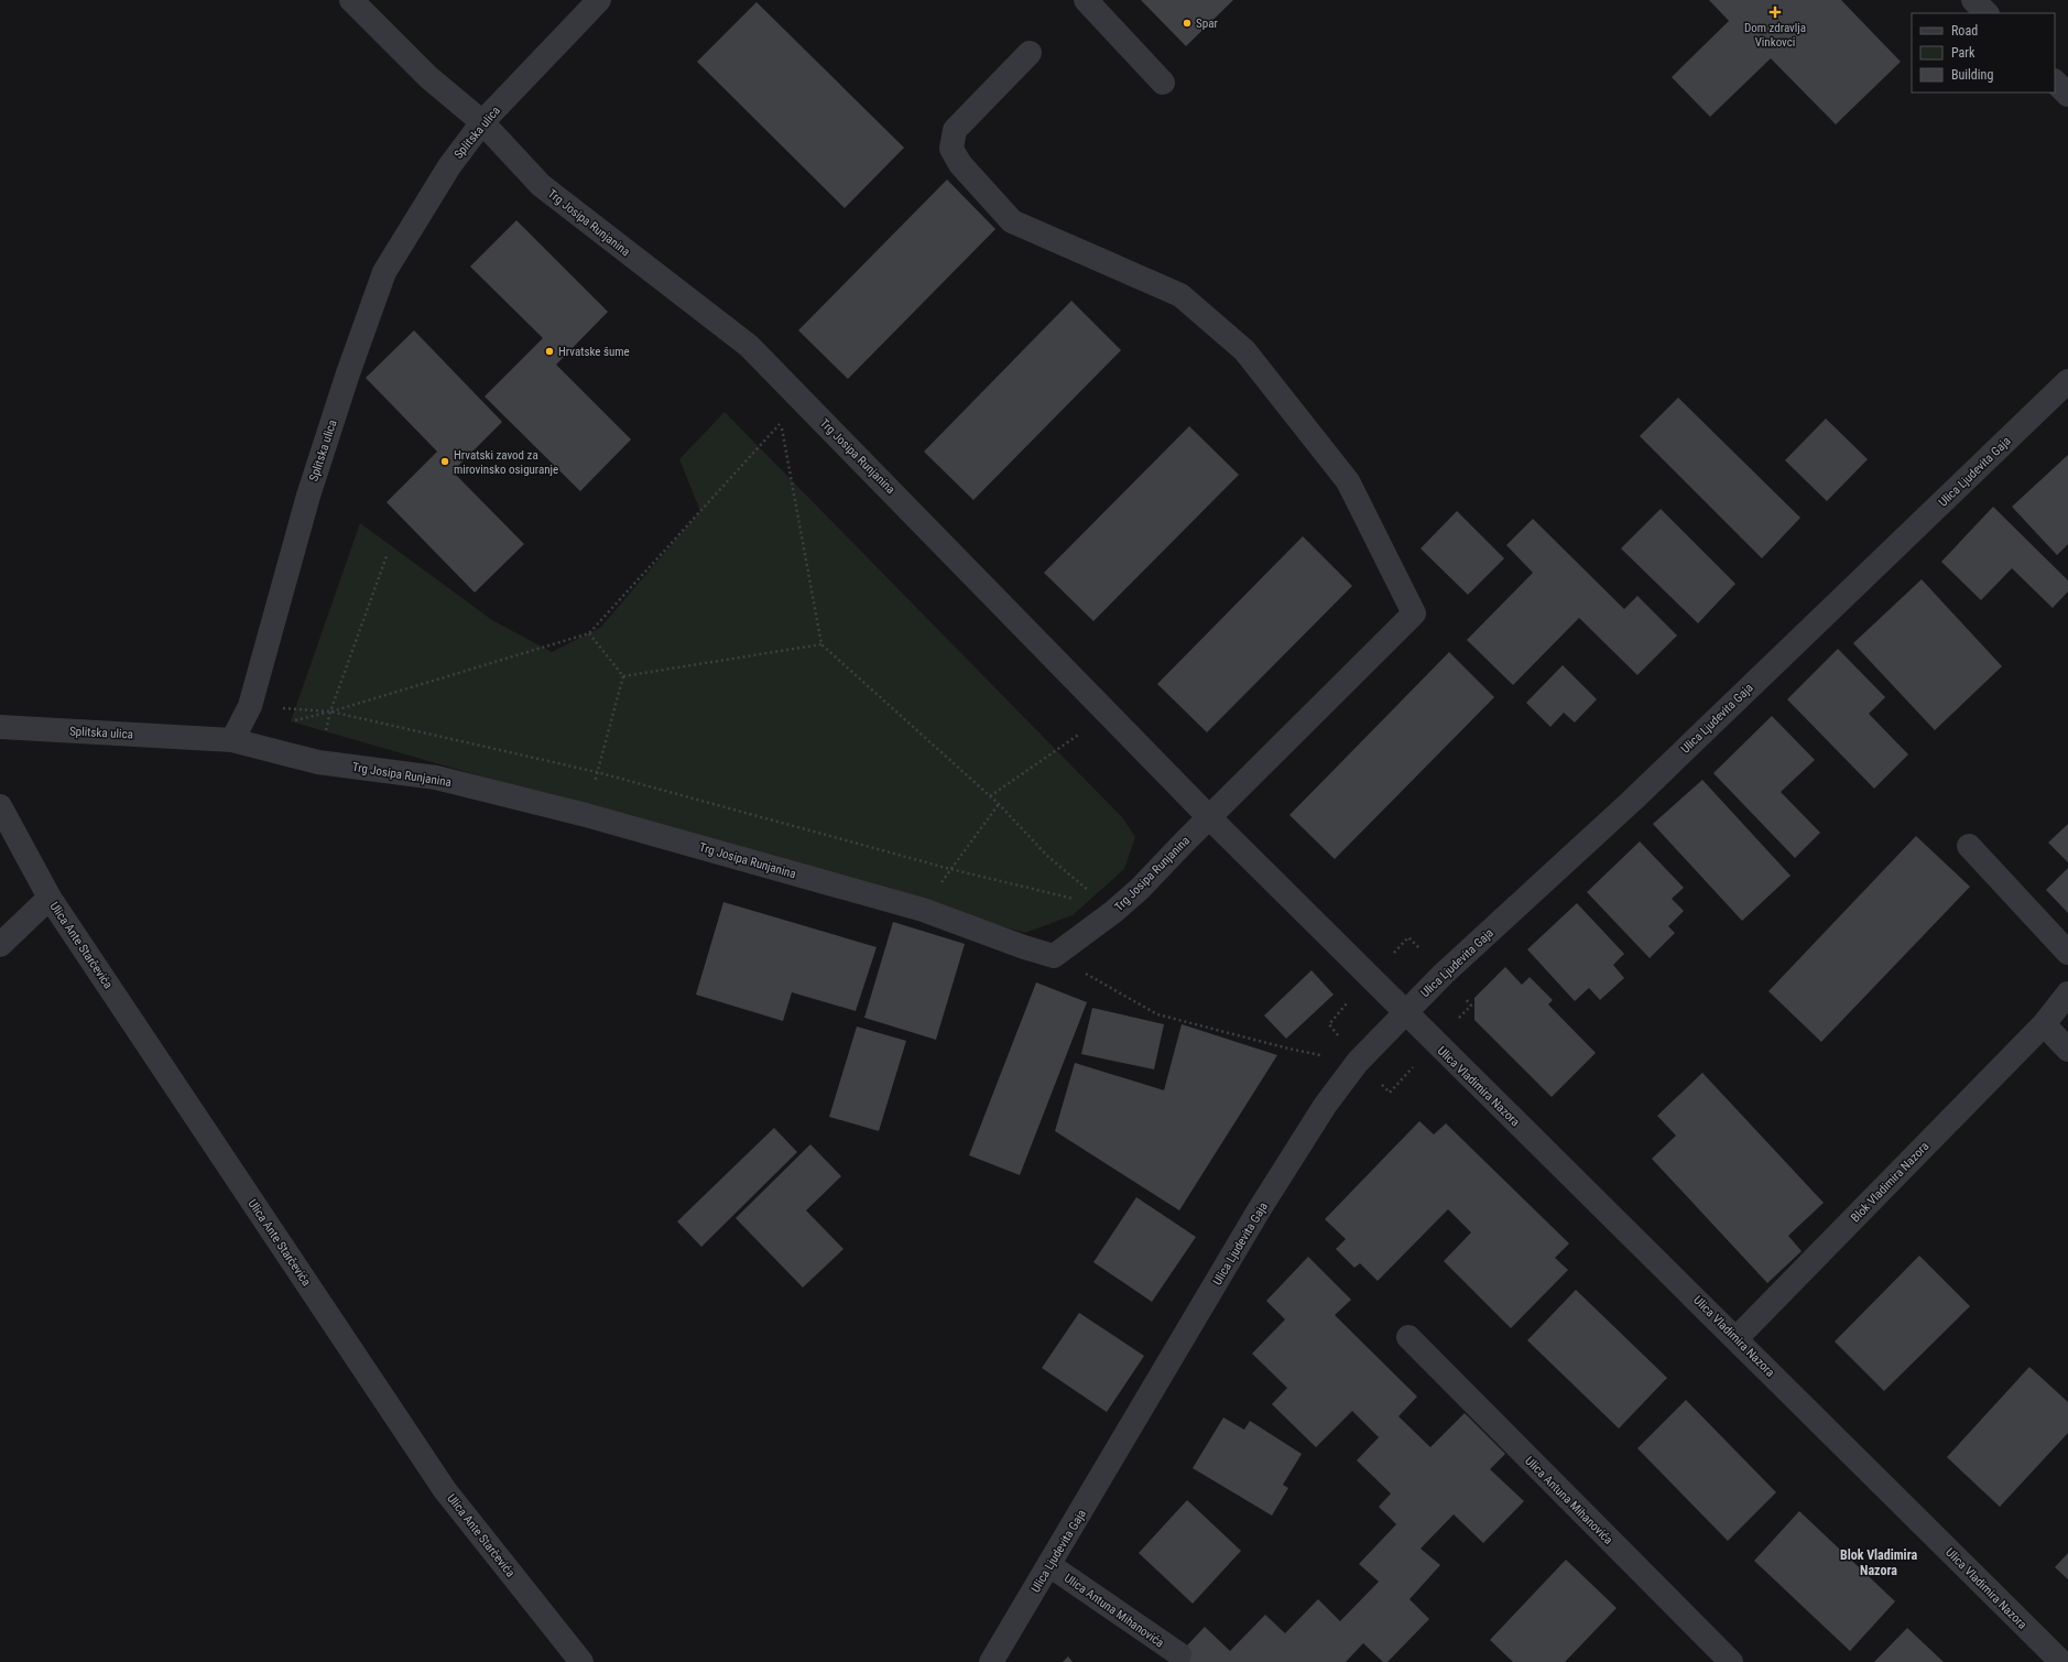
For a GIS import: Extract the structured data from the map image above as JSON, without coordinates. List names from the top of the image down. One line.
{"streets":{"street":["Splitska ulica","Trg Josipa Runjanina","Ulica Ljudevita Gaja","Ulica Ante Starčevića","Ulica Vladimira Nazora","Blok Vladimira Nazora","Ulica Antuna Mihanovića"]},"crossings":[["Splitska ulica","Trg Josipa Runjanina"],["Trg Josipa Runjanina","Ulica Ljudevita Gaja"],["Trg Josipa Runjanina","Ulica Vladimira Nazora"],["Ulica Ljudevita Gaja","Ulica Vladimira Nazora"],["Ulica Ljudevita Gaja","Ulica Antuna Mihanovića"],["Ulica Vladimira Nazora","Blok Vladimira Nazora"]],"districts":["Blok Vladimira Nazora"],"places":{"health":["Dom zdravlja Vinkovci"],"other":["Spar","Hrvatske šume","Hrvatski zavod za mirovinsko osiguranje"]},"legend":["Road","Park","Building"]}
